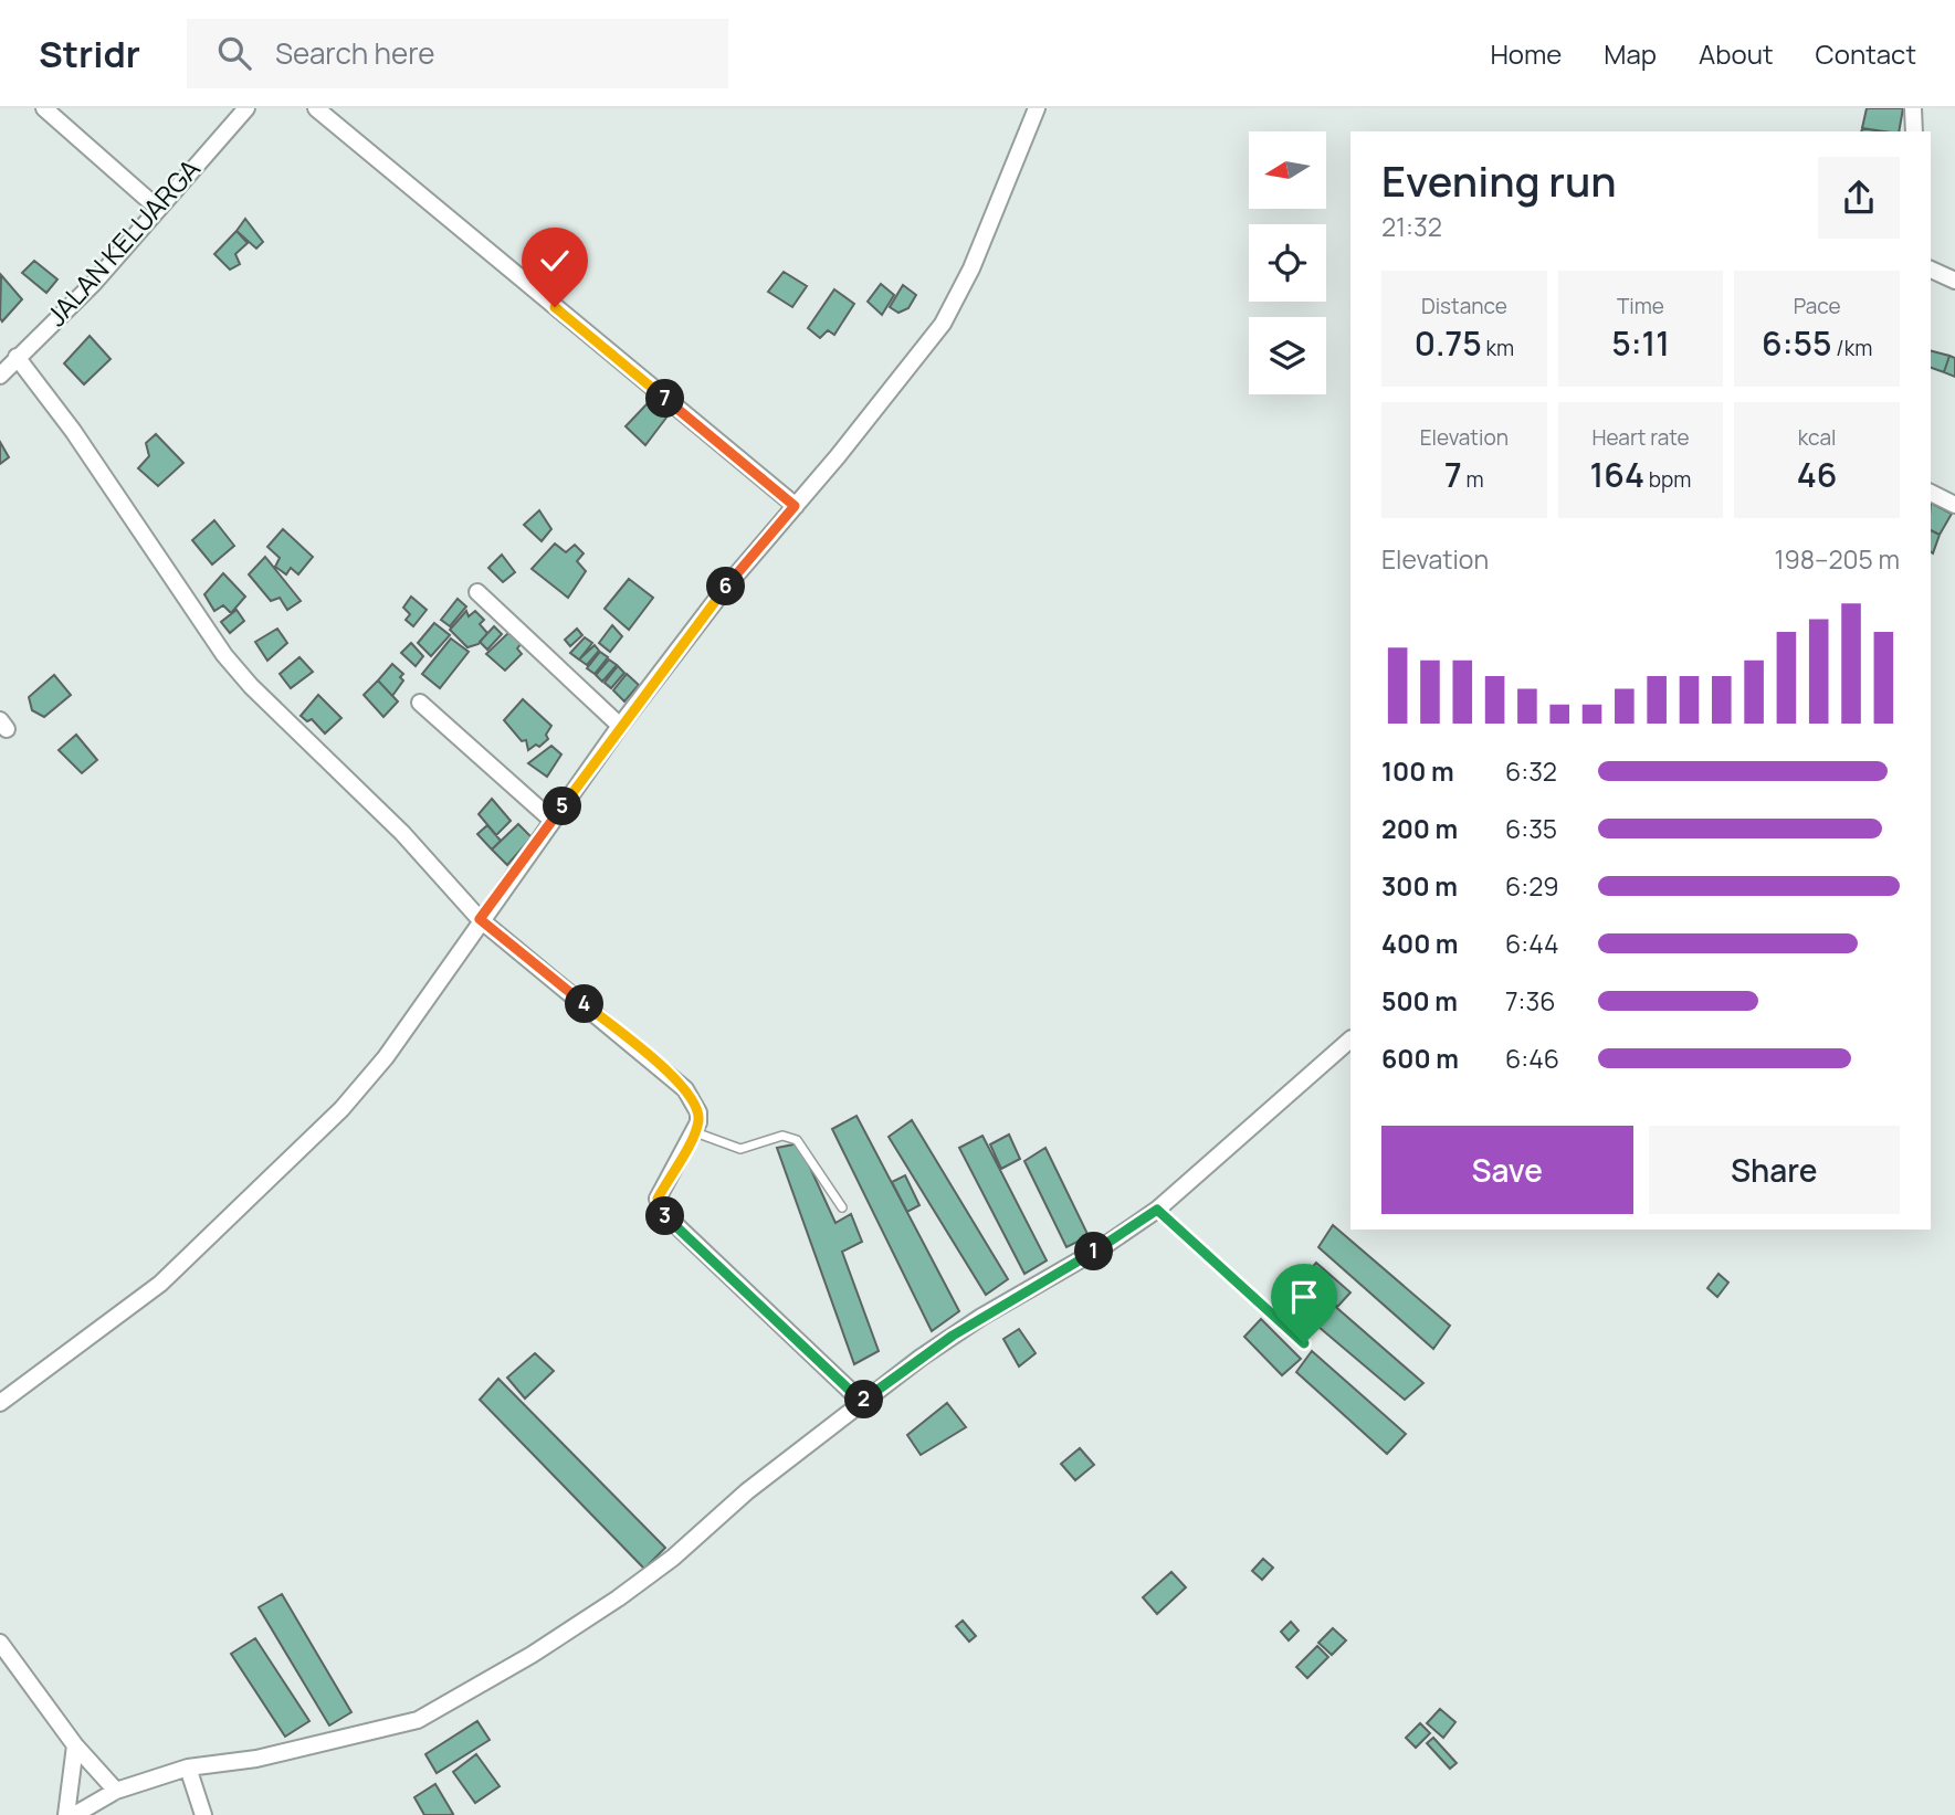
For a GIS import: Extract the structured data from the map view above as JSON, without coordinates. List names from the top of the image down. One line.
{"streets":{"street":["JALAN KELUARGA"]},"north":"left","page":{"header":"Stridr","search":"Search here","nav":["Home","Map","About","Contact"],"heading":["Evening run","21:32"],"stats":[["Distance","0.75 km"],["Time","5:11"],["Pace","6:55 /km"],["Elevation","7 m"],["Heart rate","164 bpm"],["kcal","46"]],"pins":["7","6","5","4","3","1","2"],"chart":["Elevation","198–205 m"],"list":[{"name":"100 m","note":"6:32"},{"name":"200 m","note":"6:35"},{"name":"300 m","note":"6:29"},{"name":"400 m","note":"6:44"},{"name":"500 m","note":"7:36"},{"name":"600 m","note":"6:46"}],"buttons":["Save","Share"]}}
